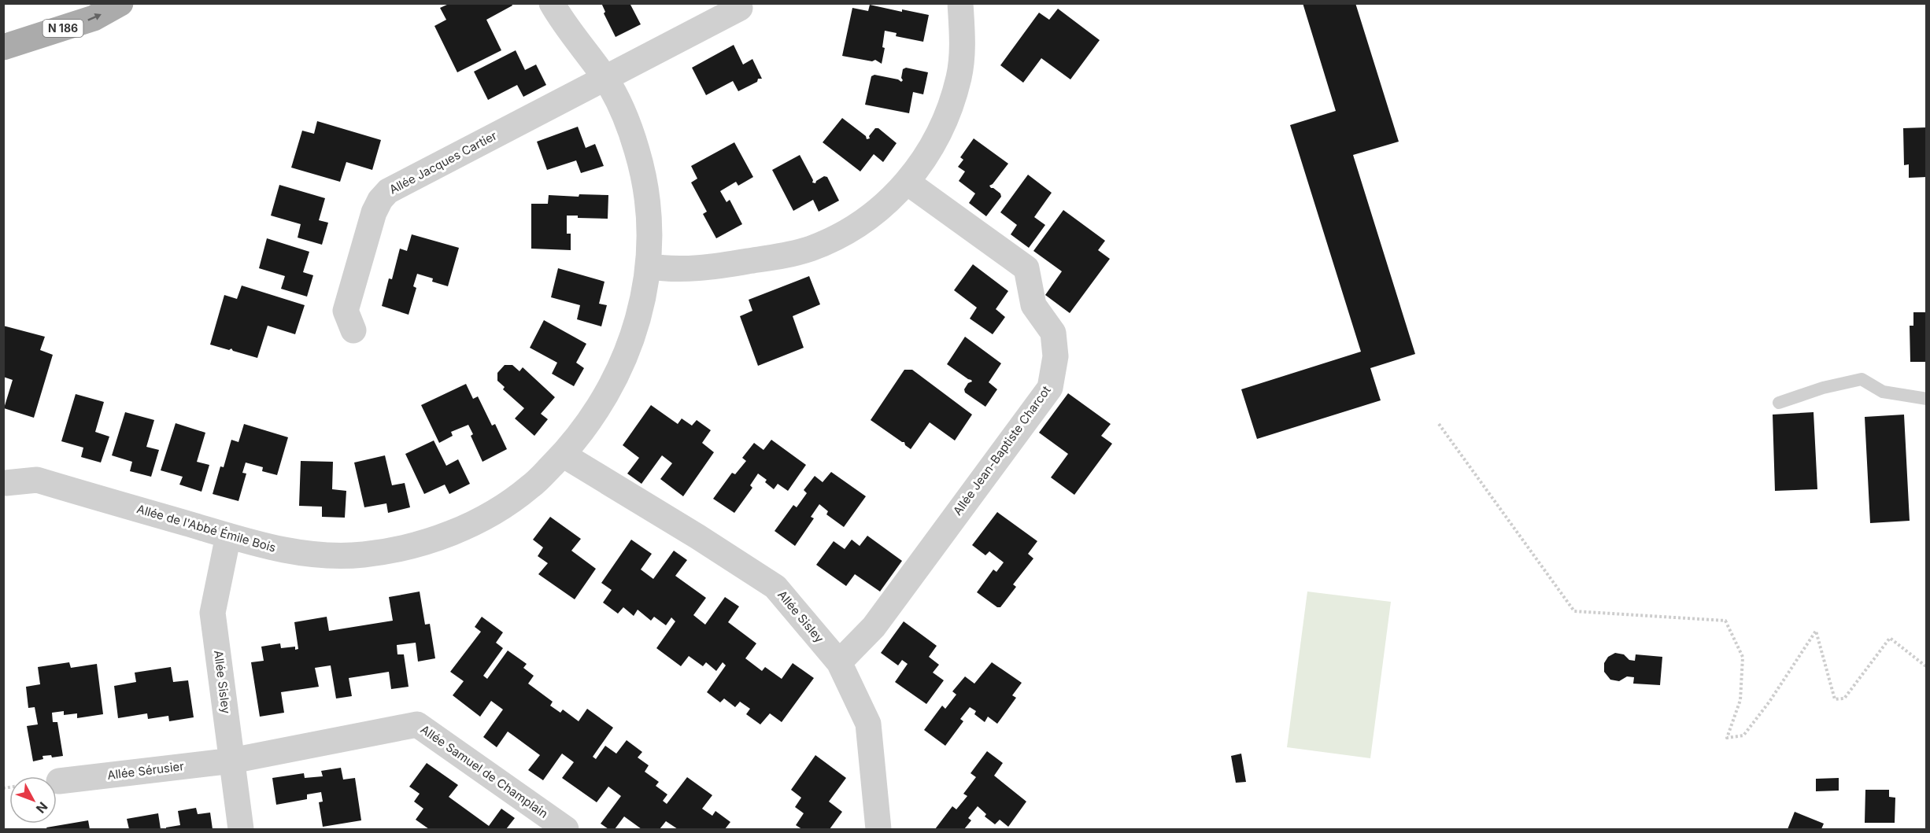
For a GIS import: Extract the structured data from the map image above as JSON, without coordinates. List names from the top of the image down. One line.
{"streets":{"main road":["N 186"],"street":["Allée Jacques Cartier","Allée Jean-Baptiste Charcot","Allée de l'Abbé Émile Bois","Allée Sisley","Allée Sérusier","Allée Samuel de Champlain"]},"crossings":[["Allée Jacques Cartier","Allée de l'Abbé Émile Bois"],["Allée Jean-Baptiste Charcot","Allée Sisley"],["Allée de l'Abbé Émile Bois","Allée Sisley"],["Allée Sisley","Allée Sérusier"],["Allée Sisley","Allée Samuel de Champlain"],["Allée Sérusier","Allée Samuel de Champlain"]],"north":"bottom right"}
